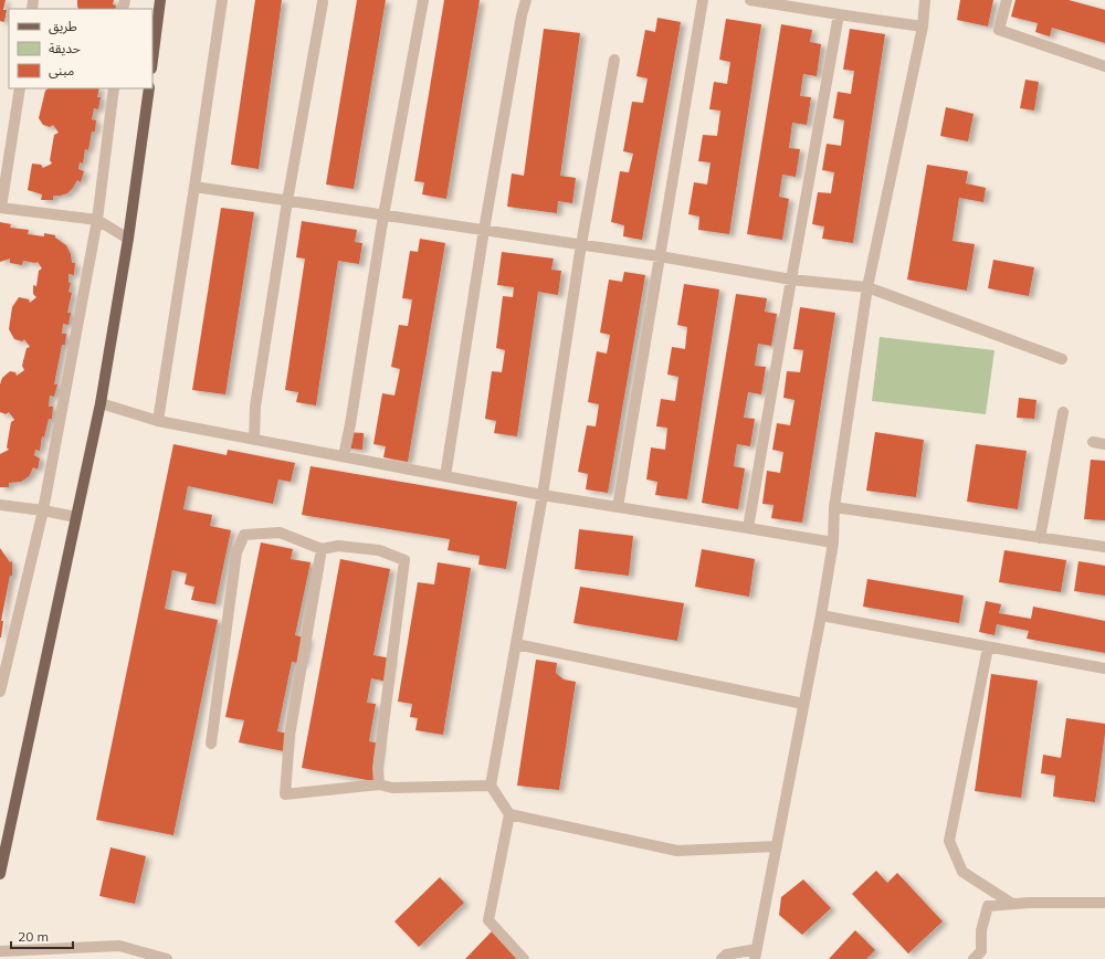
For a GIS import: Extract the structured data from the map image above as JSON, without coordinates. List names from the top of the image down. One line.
{"legend":["طريق","حديقة","مبنى"],"scale_bar":"20 m"}
